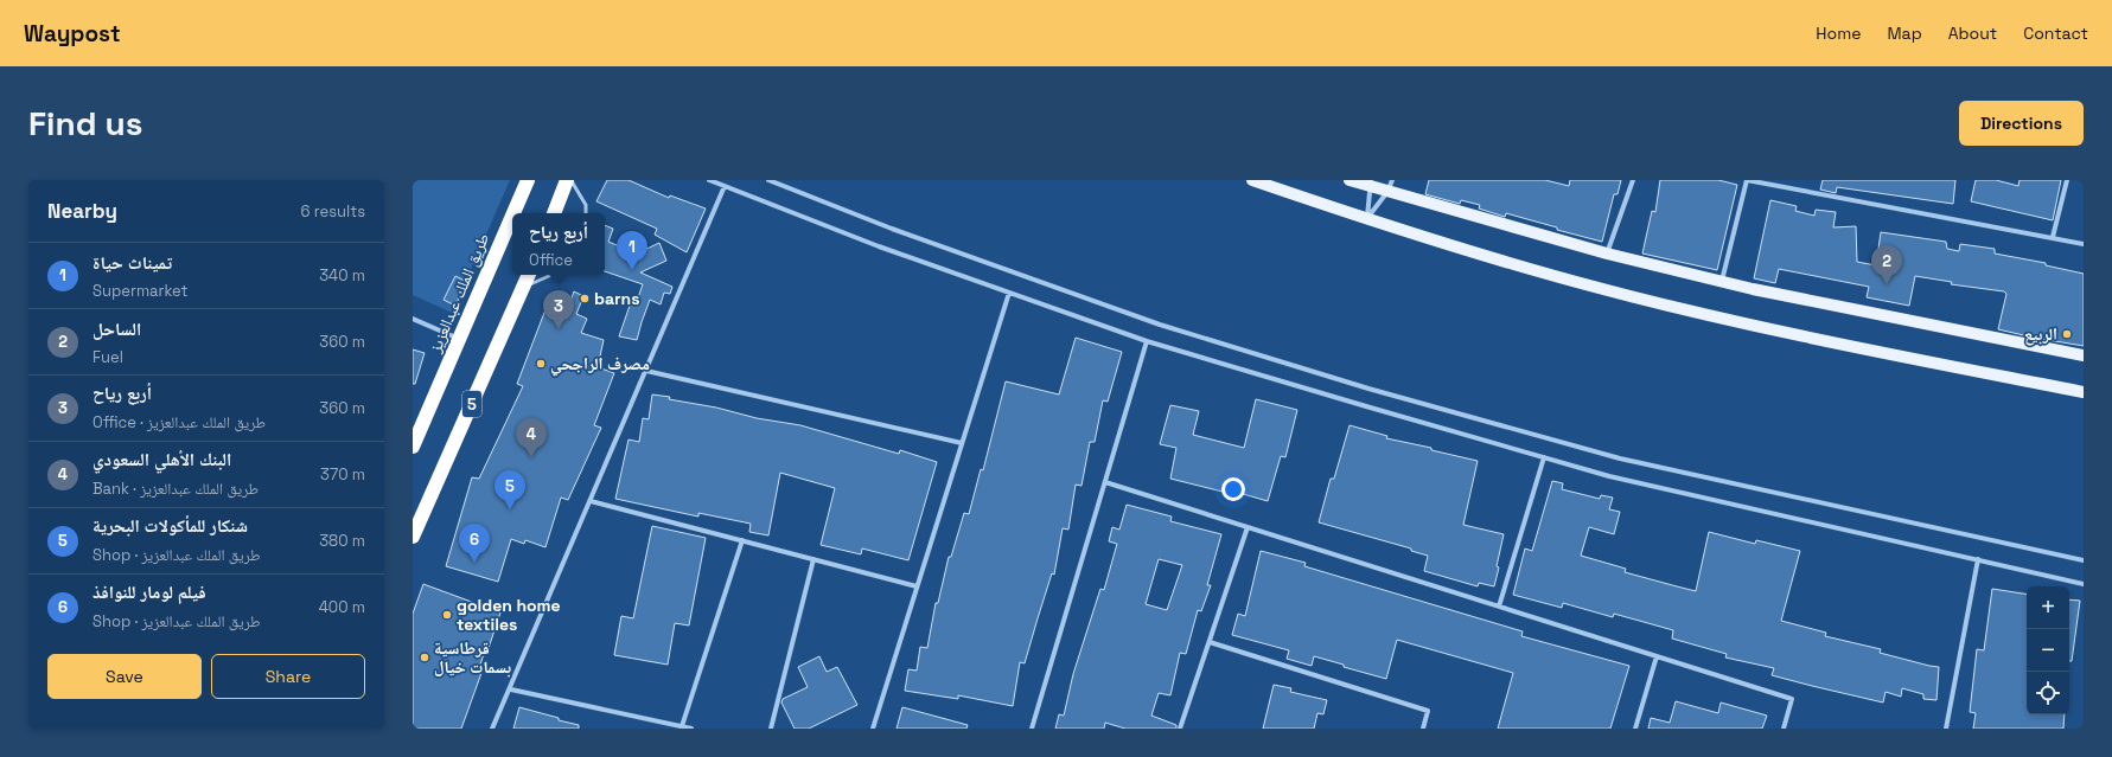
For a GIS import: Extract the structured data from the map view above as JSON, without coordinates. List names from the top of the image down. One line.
{"streets":{"highway":["طريق الملك عبدالعزيز","5"]},"places":["barns","الربيع","مصرف الراجحي","golden home textiles","قرطاسية بسمات خيال"],"page":{"header":"Waypost","nav":["Home","Map","About","Contact"],"buttons":["Directions",["Save","Share"]],"title":"Find us","heading":["Nearby","6 results"],"popup":["أربع رياح","Office"],"pins":["1","2","3","4","5","6"],"list":[{"mark":"1","name":"تميناث حياة","note":"Supermarket","value":"340 m"},{"mark":"2","name":"الساحل","note":"Fuel","value":"360 m"},{"mark":"3","name":"أربع رياح","note":"Office · طريق الملك عبدالعزيز","value":"360 m"},{"mark":"4","name":"البنك الأهلي السعودي","note":"Bank · طريق الملك عبدالعزيز","value":"370 m"},{"mark":"5","name":"شنكار للمأكولات البحرية","note":"Shop · طريق الملك عبدالعزيز","value":"380 m"},{"mark":"6","name":"فيلم لومار للنوافذ","note":"Shop · طريق الملك عبدالعزيز","value":"400 m"}],"map_buttons":["+","−"]}}
